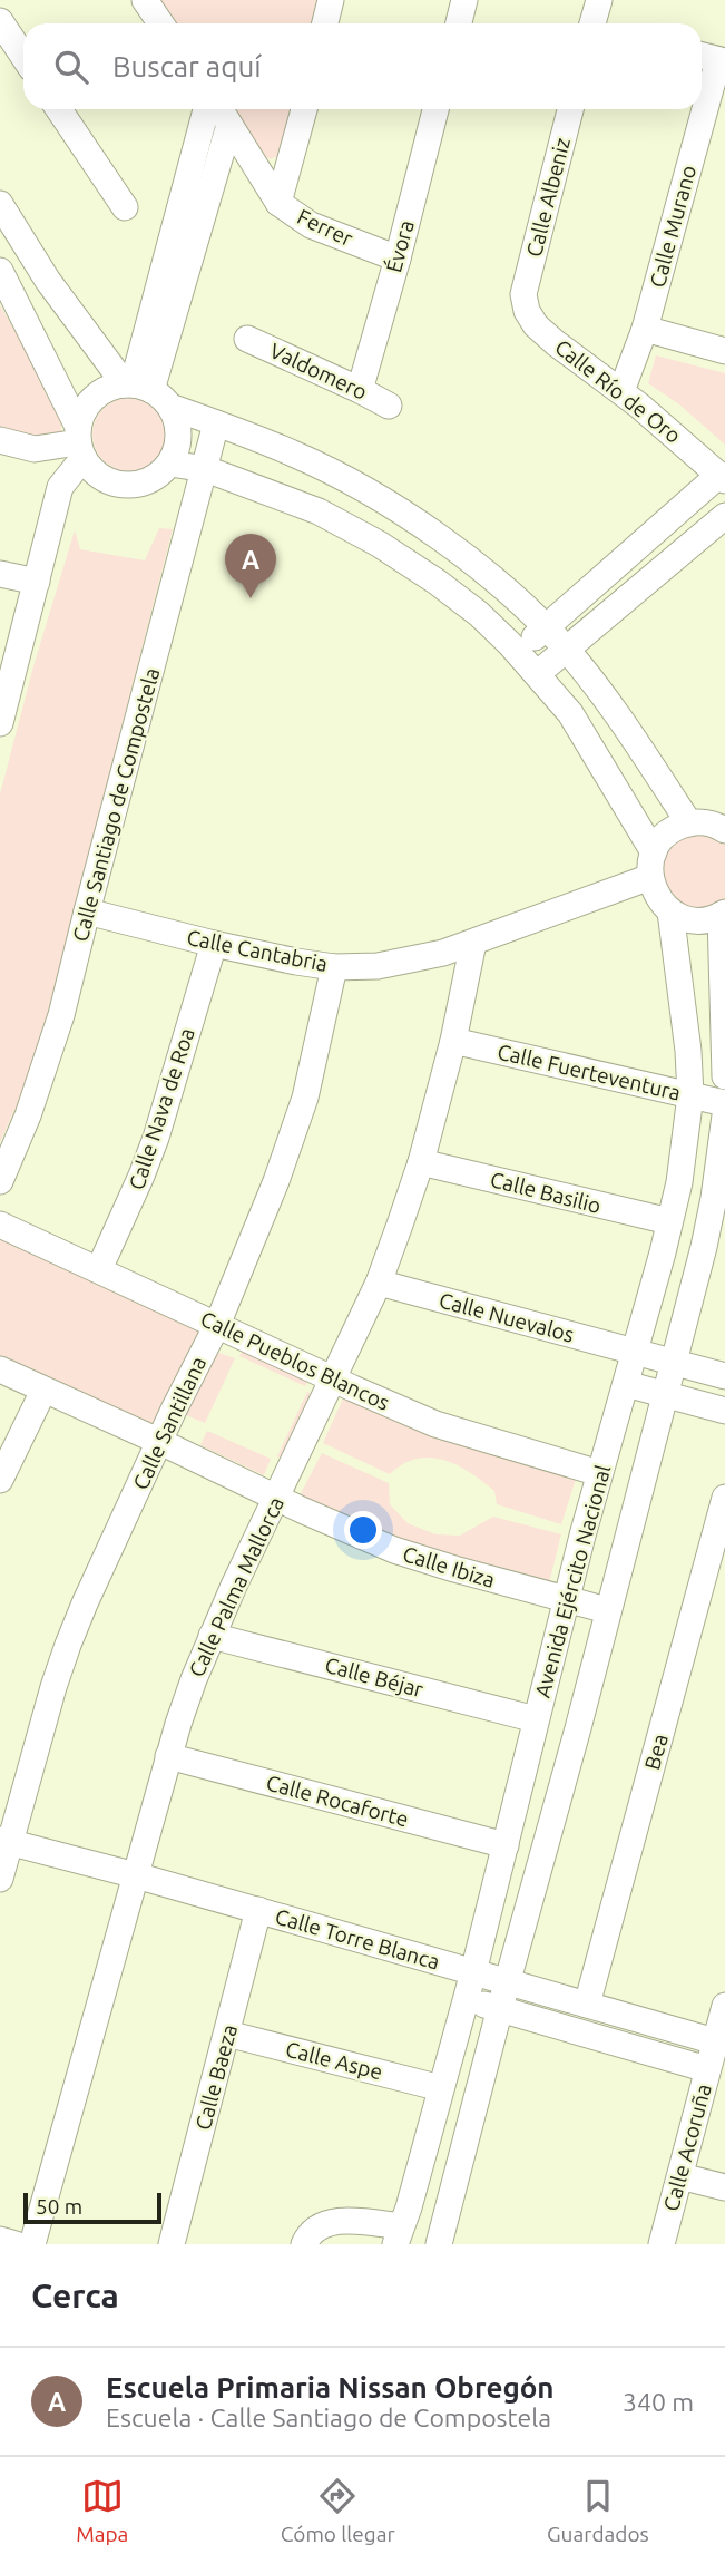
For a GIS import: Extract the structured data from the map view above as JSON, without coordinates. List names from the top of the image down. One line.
{"streets":{"street":["Calle Albeniz","Calle Murano","Ferrer","Évora","Valdomero","Calle Río de Oro","Calle Santiago de Compostela","Calle Cantabria","Calle Fuerteventura","Calle Nava de Roa","Calle Basilio","Calle Nuevalos","Calle Pueblos Blancos","Calle Santillana","Calle Ibiza","Avenida Ejército Nacional","Calle Palma Mallorca","Calle Béjar","Bea","Calle Rocaforte","Calle Torre Blanca","Calle Aspe","Calle Baeza","Calle Acoruña"]},"crossings":[["Calle Albeniz","Calle Río de Oro"],["Calle Murano","Calle Río de Oro"],["Ferrer","Évora"],["Évora","Valdomero"],["Calle Santiago de Compostela","Calle Cantabria"],["Calle Cantabria","Calle Nava de Roa"],["Calle Cantabria","Calle Santillana"],["Calle Cantabria","Calle Palma Mallorca"],["Calle Fuerteventura","Avenida Ejército Nacional"],["Calle Fuerteventura","Calle Palma Mallorca"],["Calle Nava de Roa","Calle Pueblos Blancos"],["Calle Basilio","Avenida Ejército Nacional"],["Calle Basilio","Calle Palma Mallorca"],["Calle Nuevalos","Avenida Ejército Nacional"],["Calle Nuevalos","Calle Palma Mallorca"],["Calle Pueblos Blancos","Calle Santillana"],["Calle Pueblos Blancos","Avenida Ejército Nacional"],["Calle Pueblos Blancos","Calle Palma Mallorca"],["Calle Santillana","Calle Ibiza"],["Calle Santillana","Calle Torre Blanca"],["Calle Ibiza","Avenida Ejército Nacional"],["Calle Ibiza","Calle Palma Mallorca"],["Avenida Ejército Nacional","Calle Béjar"],["Avenida Ejército Nacional","Calle Rocaforte"],["Avenida Ejército Nacional","Calle Torre Blanca"],["Avenida Ejército Nacional","Calle Aspe"],["Calle Palma Mallorca","Calle Béjar"],["Calle Palma Mallorca","Calle Rocaforte"],["Calle Palma Mallorca","Calle Torre Blanca"],["Bea","Calle Torre Blanca"],["Calle Torre Blanca","Calle Baeza"],["Calle Torre Blanca","Calle Acoruña"],["Calle Aspe","Calle Baeza"]],"scale_bar":"50 m","page":{"search":"Buscar aquí","pins":"A","scale":"50 m","heading":"Cerca","list":[{"mark":"A","name":"Escuela Primaria Nissan Obregón","note":"Escuela · Calle Santiago de Compostela","value":"340 m"}],"nav":["Mapa","Cómo llegar","Guardados"]}}
